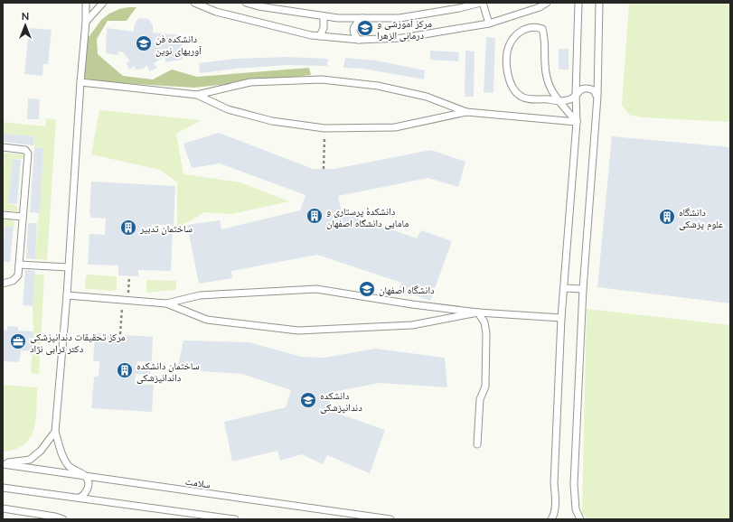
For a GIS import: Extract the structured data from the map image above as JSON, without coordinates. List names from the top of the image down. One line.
{"streets":{"lane":["سلامت"]},"places":{"school or university":["مرکز آموزشی و درمانی الزهرا","دانشکده فن آوریهای نوین","دانشگاه اصفهان","دانشکده دندانپزشکی"],"building":["دانشکدهٔ پرستاری و مامایی دانشگاه اصفهان","دانشگاه علوم پزشکی","ساختمان تدبیر","ساختمان دانشکده داندانپزشکی"],"office":["مرکز تحقیقات دندانپزشکی دکتر ترابی نژاد"]},"north":"top"}
